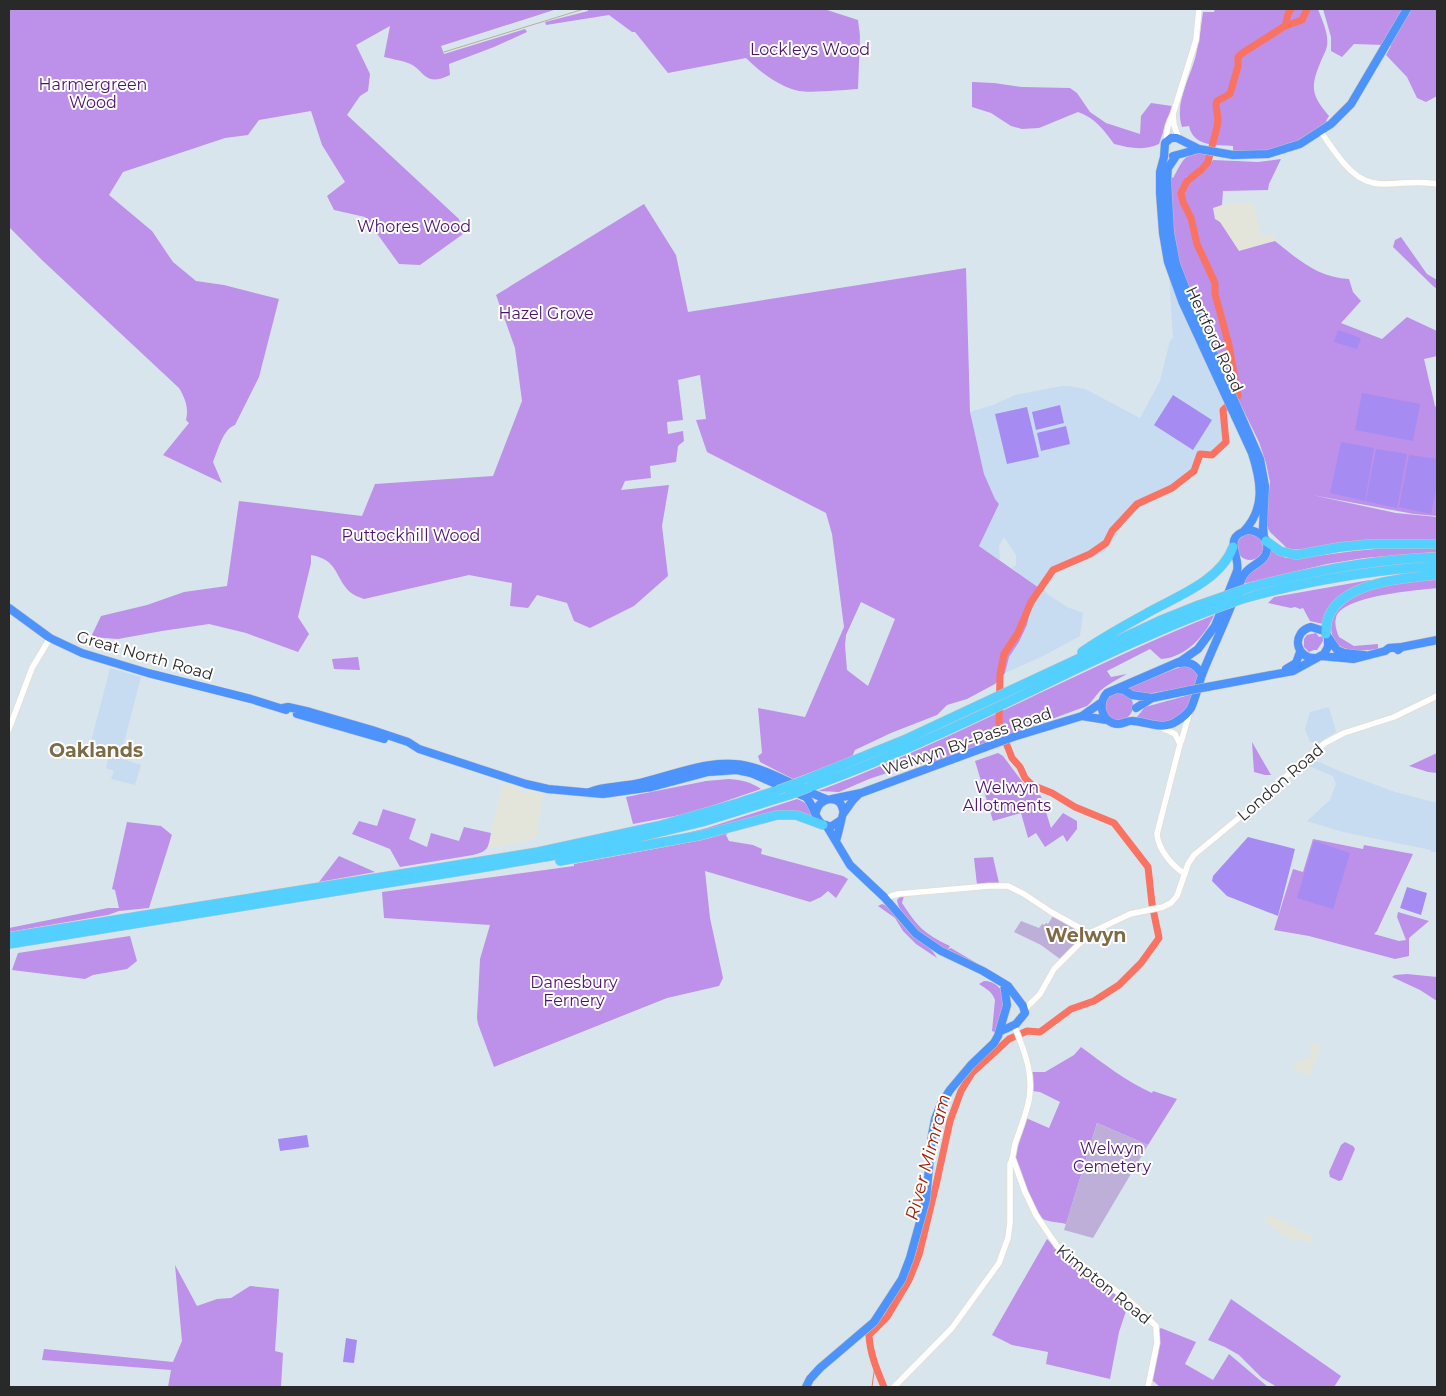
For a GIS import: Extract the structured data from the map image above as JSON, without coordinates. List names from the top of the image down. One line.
{"streets":{"main road":["Hertford Road","Great North Road","Welwyn By-Pass Road"],"street":["London Road","Kimpton Road"]},"districts":["Oaklands","Welwyn"],"water":["River Mimram"],"parks":["Lockleys Wood","Harmergreen Wood","Whores Wood","Hazel Grove","Puttockhill Wood","Welwyn Allotments","Danesbury Fernery","Welwyn Cemetery"]}
